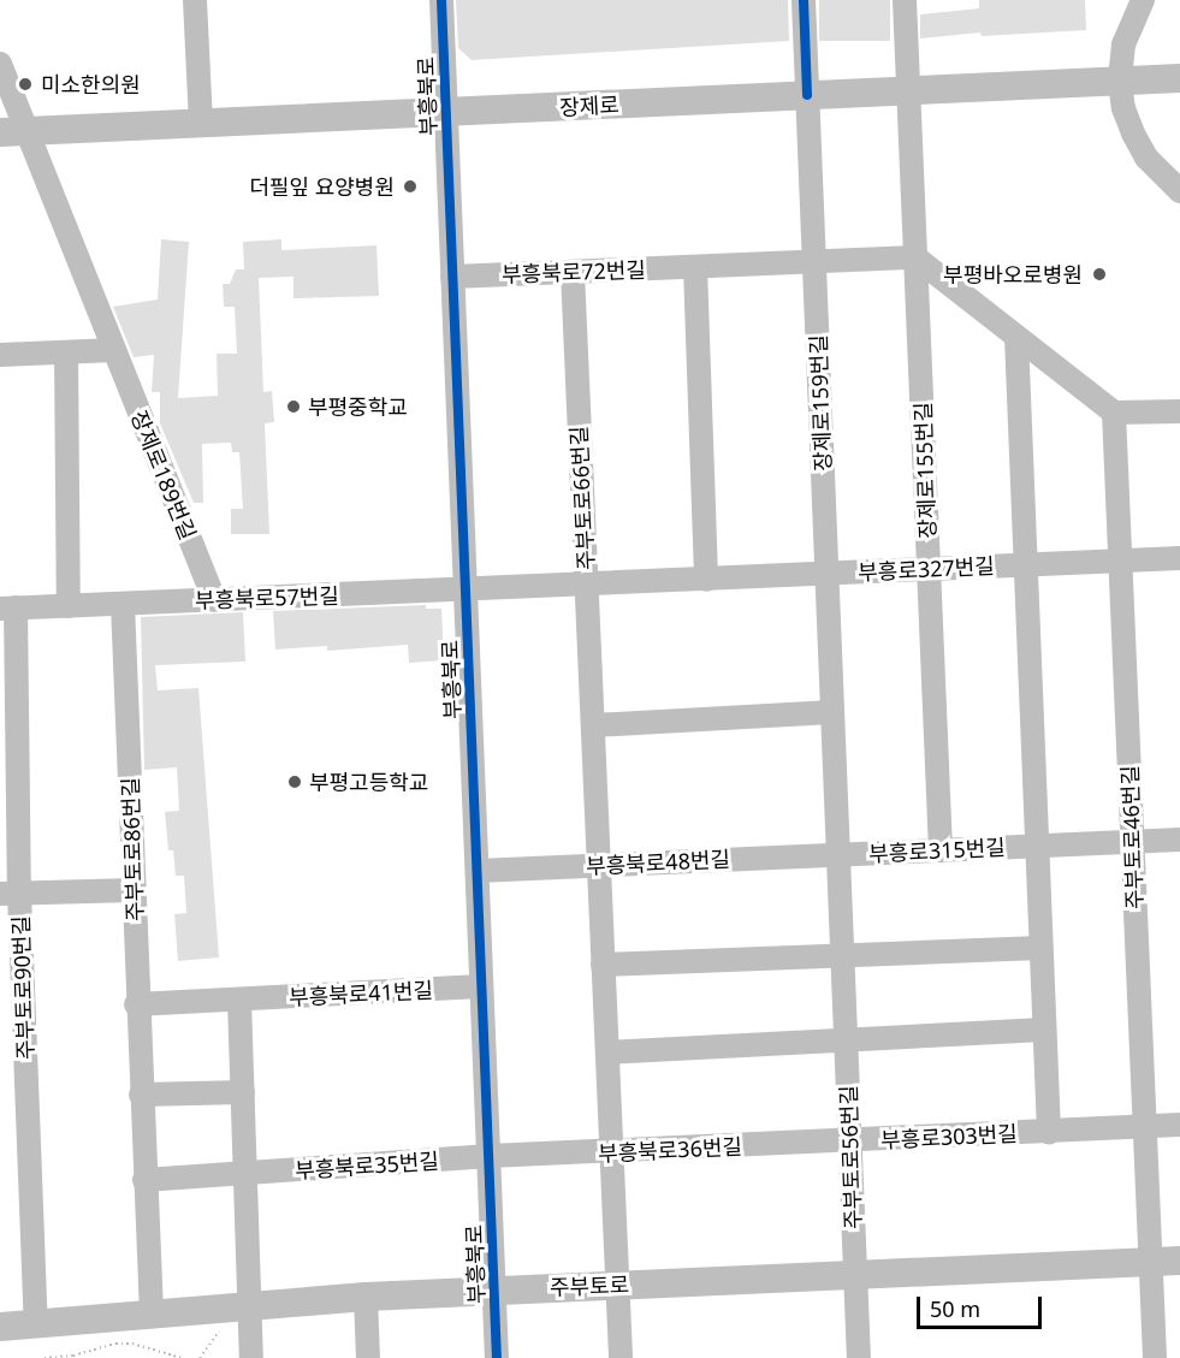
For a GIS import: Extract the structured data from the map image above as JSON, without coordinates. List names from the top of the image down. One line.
{"streets":{"main road":["장제로","주부토로"],"street":["부흥북로","부흥북로72번길","장제로159번길","장제로155번길","장제로189번길","주부토로66번길","부흥로327번길","부흥북로57번길","주부토로46번길","주부토로86번길","부흥로315번길","부흥북로48번길","주부토로90번길","부흥북로41번길","부흥로303번길","부흥북로36번길","주부토로56번길","부흥북로35번길"]},"crossings":[["부흥북로","장제로"],["부흥북로","부흥북로72번길"],["부흥북로","부흥북로57번길"],["부흥북로","부흥북로48번길"],["부흥북로","부흥북로41번길"],["부흥북로","부흥북로36번길"],["부흥북로","부흥북로35번길"],["부흥북로","주부토로"],["장제로","장제로159번길"],["장제로","장제로155번길"],["장제로","장제로189번길"],["부흥북로72번길","장제로159번길"],["부흥북로72번길","장제로155번길"],["부흥북로72번길","주부토로66번길"],["장제로159번길","부흥로327번길"],["장제로159번길","부흥로315번길"],["장제로159번길","부흥북로48번길"],["장제로159번길","주부토로56번길"],["장제로155번길","부흥로327번길"],["장제로155번길","부흥로315번길"],["장제로189번길","부흥북로57번길"],["주부토로66번길","부흥로327번길"],["주부토로66번길","부흥북로57번길"],["주부토로66번길","부흥북로48번길"],["주부토로66번길","부흥북로36번길"],["주부토로66번길","주부토로"],["부흥로327번길","부흥북로57번길"],["부흥로327번길","주부토로46번길"],["부흥로327번길","부흥로315번길"],["부흥북로57번길","주부토로86번길"],["부흥북로57번길","주부토로90번길"],["주부토로46번길","부흥로315번길"],["주부토로46번길","부흥로303번길"],["주부토로46번길","주부토로"],["주부토로86번길","부흥북로41번길"],["주부토로86번길","부흥북로35번길"],["주부토로86번길","주부토로"],["부흥로315번길","부흥북로48번길"],["부흥로315번길","부흥로303번길"],["부흥로315번길","주부토로56번길"],["부흥북로48번길","주부토로56번길"],["주부토로90번길","주부토로"],["부흥로303번길","부흥북로36번길"],["부흥로303번길","주부토로56번길"],["부흥북로36번길","주부토로56번길"],["부흥북로36번길","부흥북로35번길"],["주부토로56번길","주부토로"]],"places":["미소한의원","더필잎 요양병원","부평바오로병원","부평중학교","부평고등학교"],"scale_bar":"50 m"}
